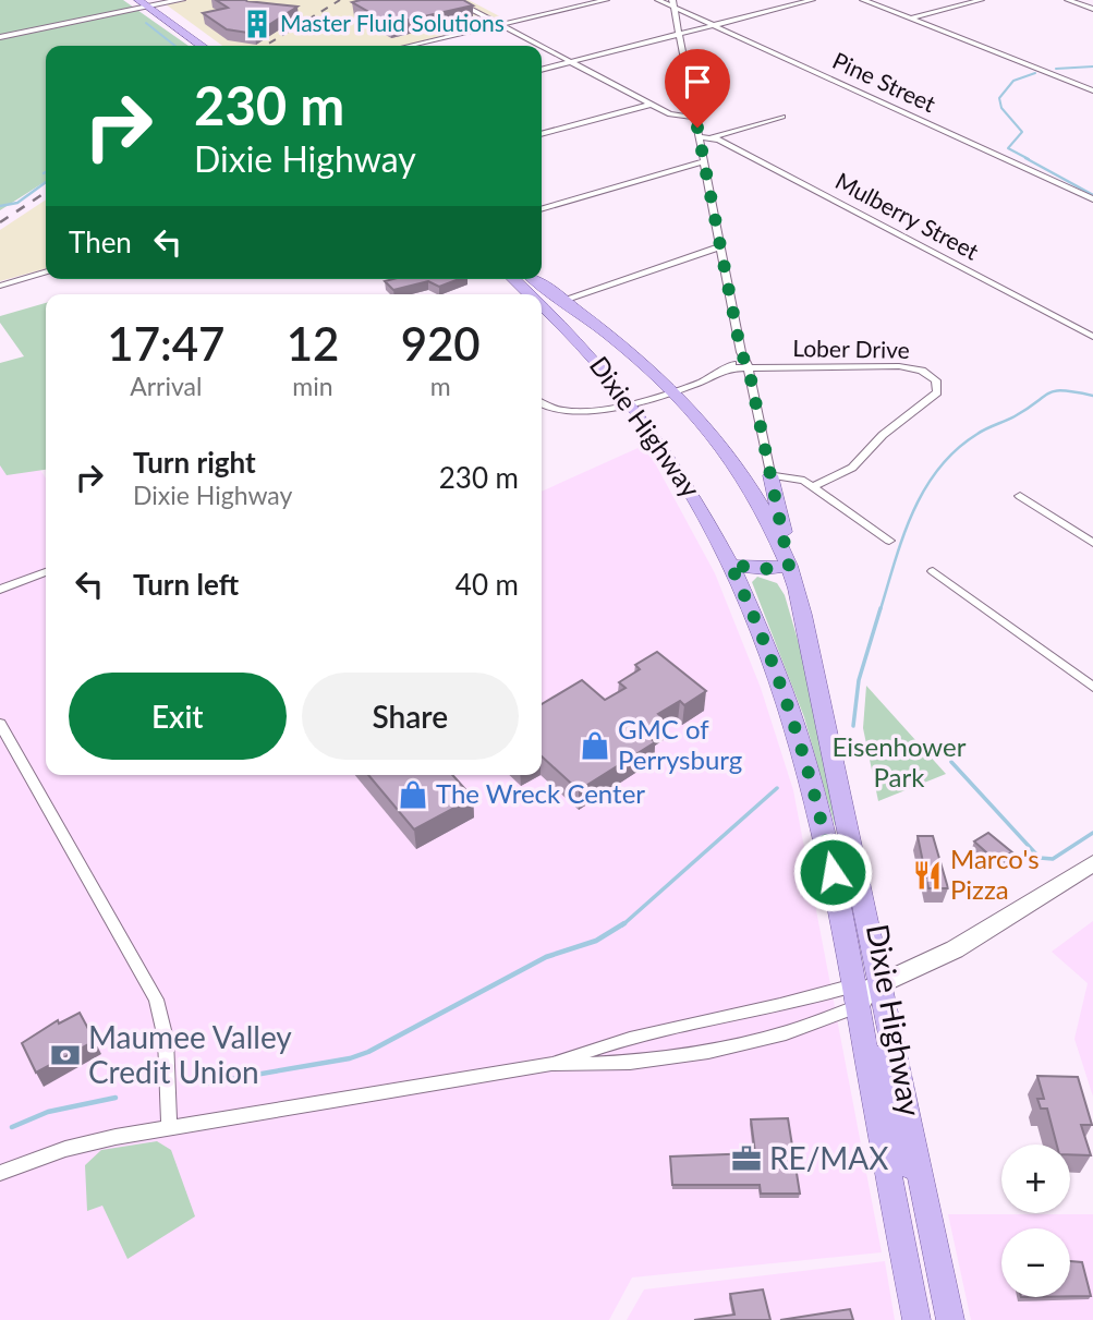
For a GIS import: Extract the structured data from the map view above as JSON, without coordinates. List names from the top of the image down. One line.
{"streets":{"main road":["Dixie Highway"],"street":["Pine Street","Mulberry Street","Lober Drive"]},"parks":["Eisenhower Park"],"places":{"building":["Master Fluid Solutions"],"shop":["GMC of Perrysburg","The Wreck Center"],"restaurant":["Marco's Pizza"],"bank":["Maumee Valley Credit Union"],"office":["RE/MAX"]},"page":{"turn":["230 m","Dixie Highway"],"then":"Then","eta":["17:47","Arrival","12","min","920","m"],"list":[{"name":"Turn right","note":"Dixie Highway","value":"230 m"},{"name":"Turn left","value":"40 m"}],"buttons":["Exit","Share"],"map_buttons":["+","−"]}}
